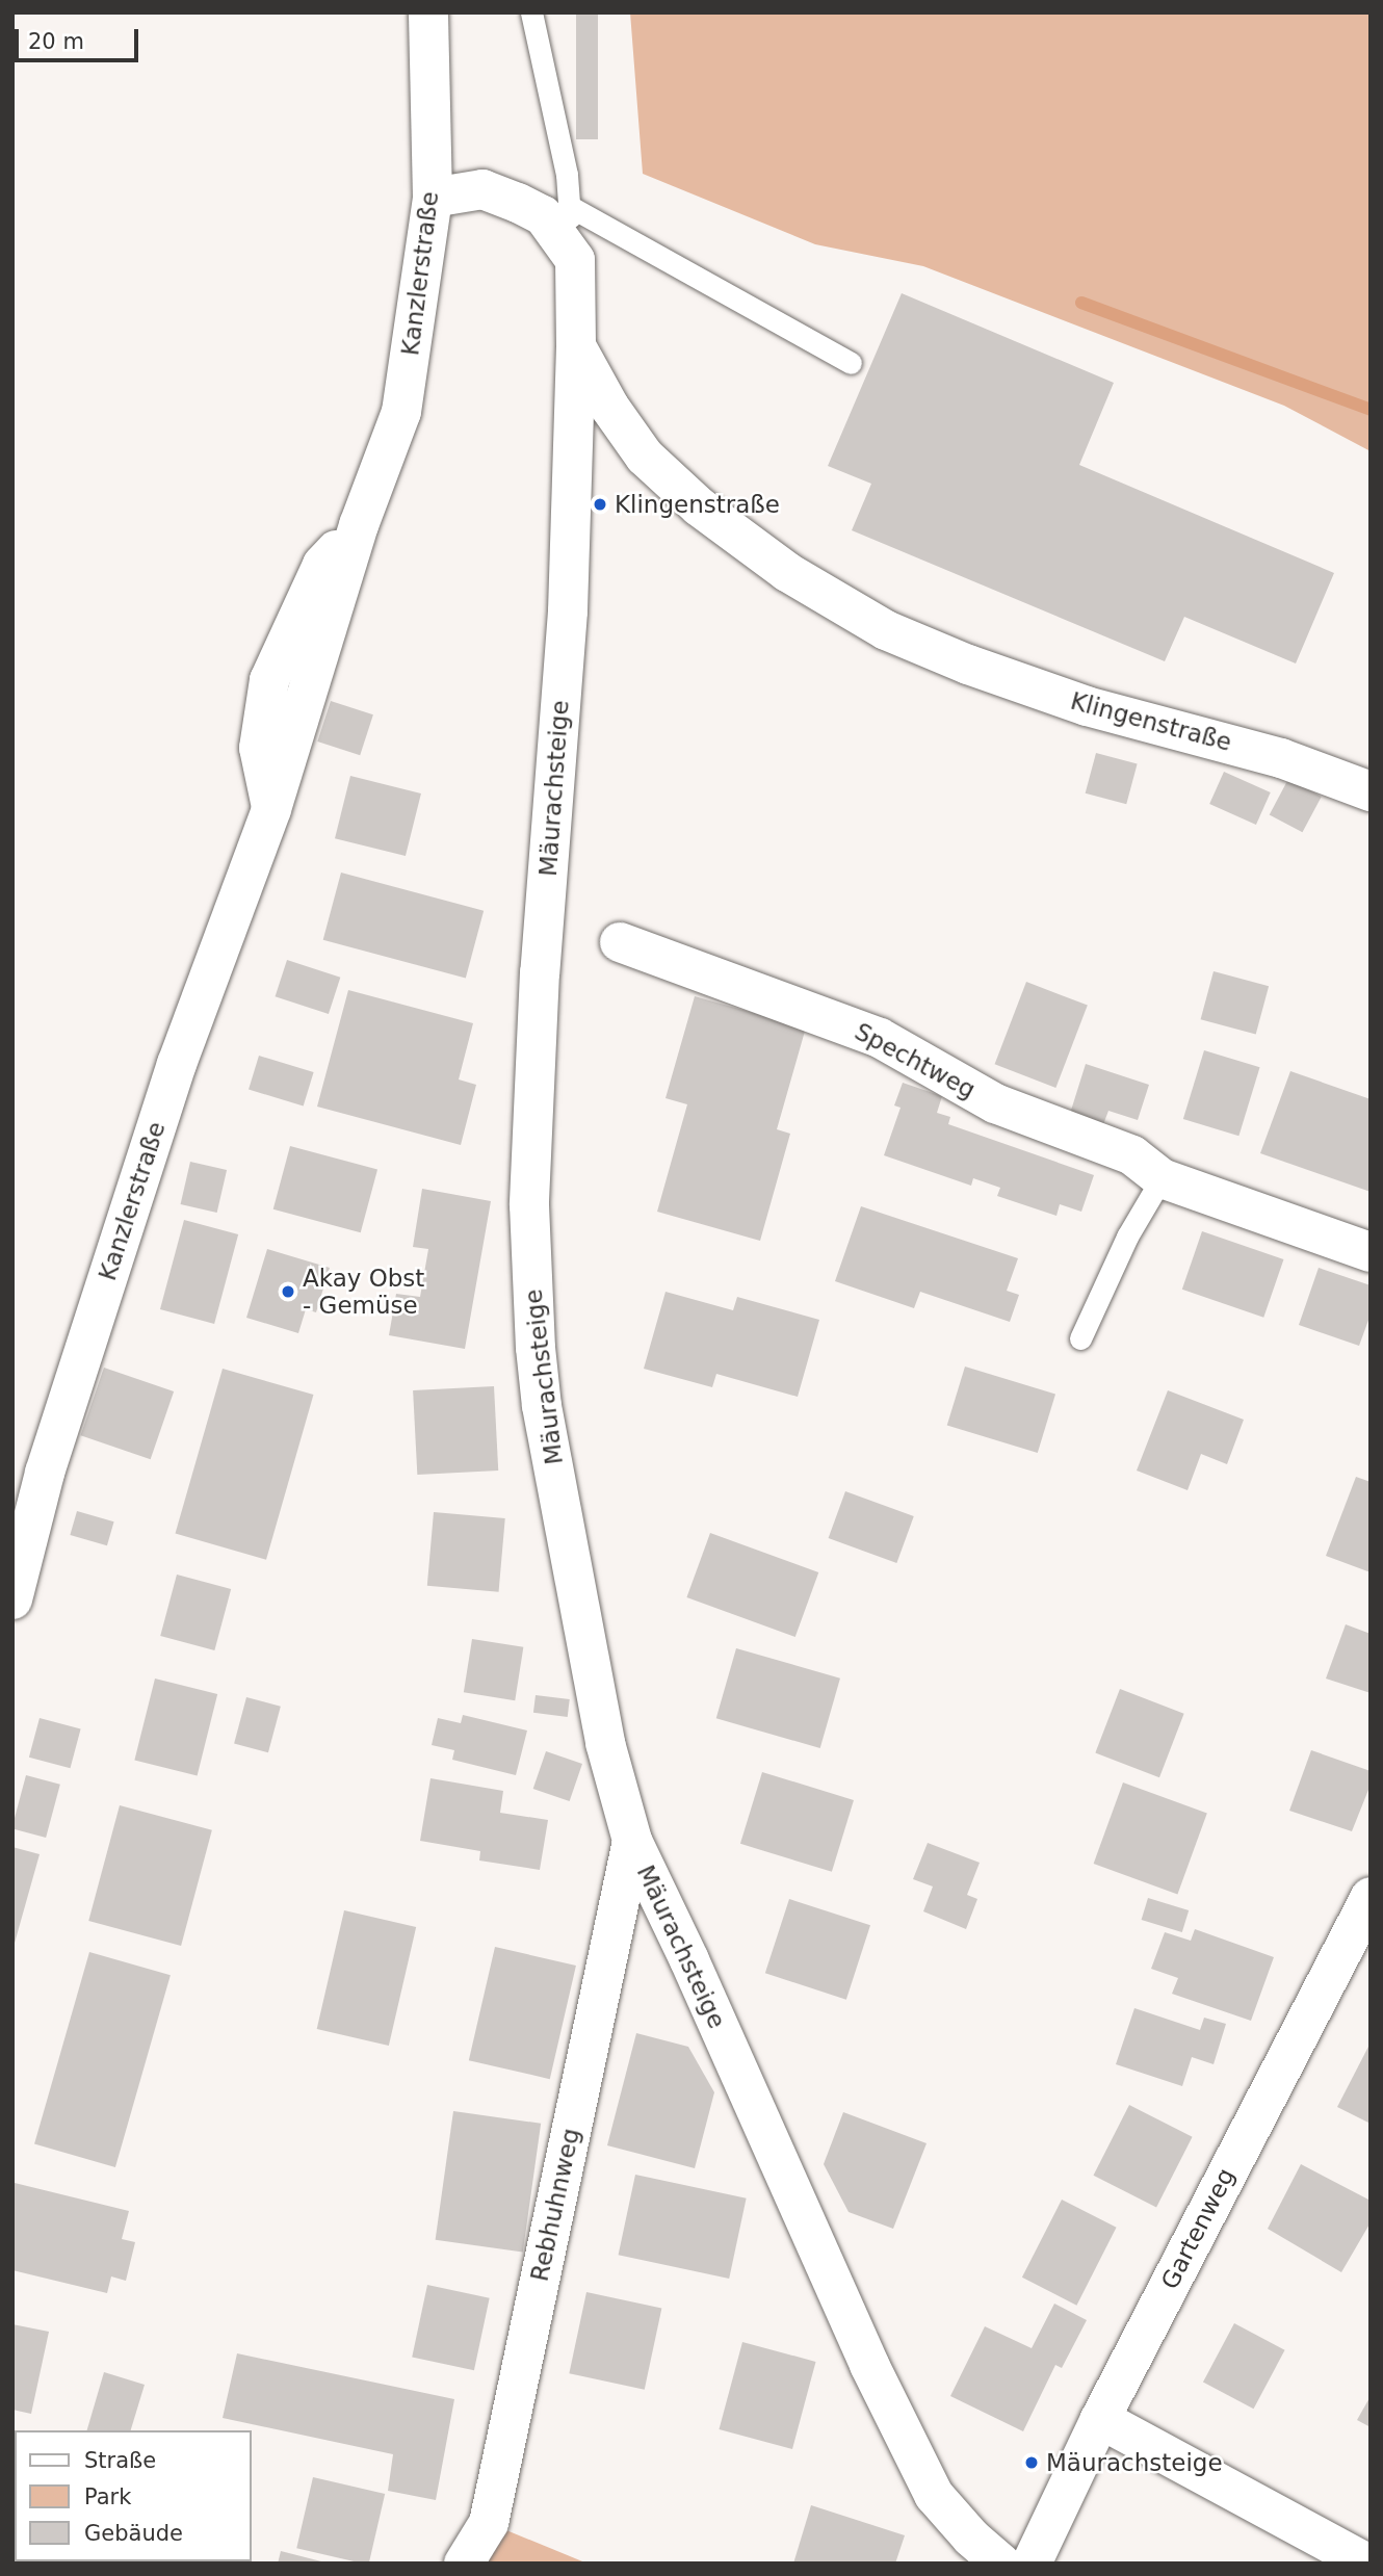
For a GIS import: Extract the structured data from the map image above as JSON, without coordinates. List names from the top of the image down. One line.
{"streets":{"street":["Kanzlerstraße","Klingenstraße","Mäurachsteige","Spechtweg","Rebhuhnweg","Gartenweg"]},"crossings":[["Klingenstraße","Mäurachsteige"],["Mäurachsteige","Rebhuhnweg"]],"places":["Klingenstraße","Akay Obst - Gemüse","Mäurachsteige"],"legend":["Straße","Park","Gebäude"],"scale_bar":"20 m"}
